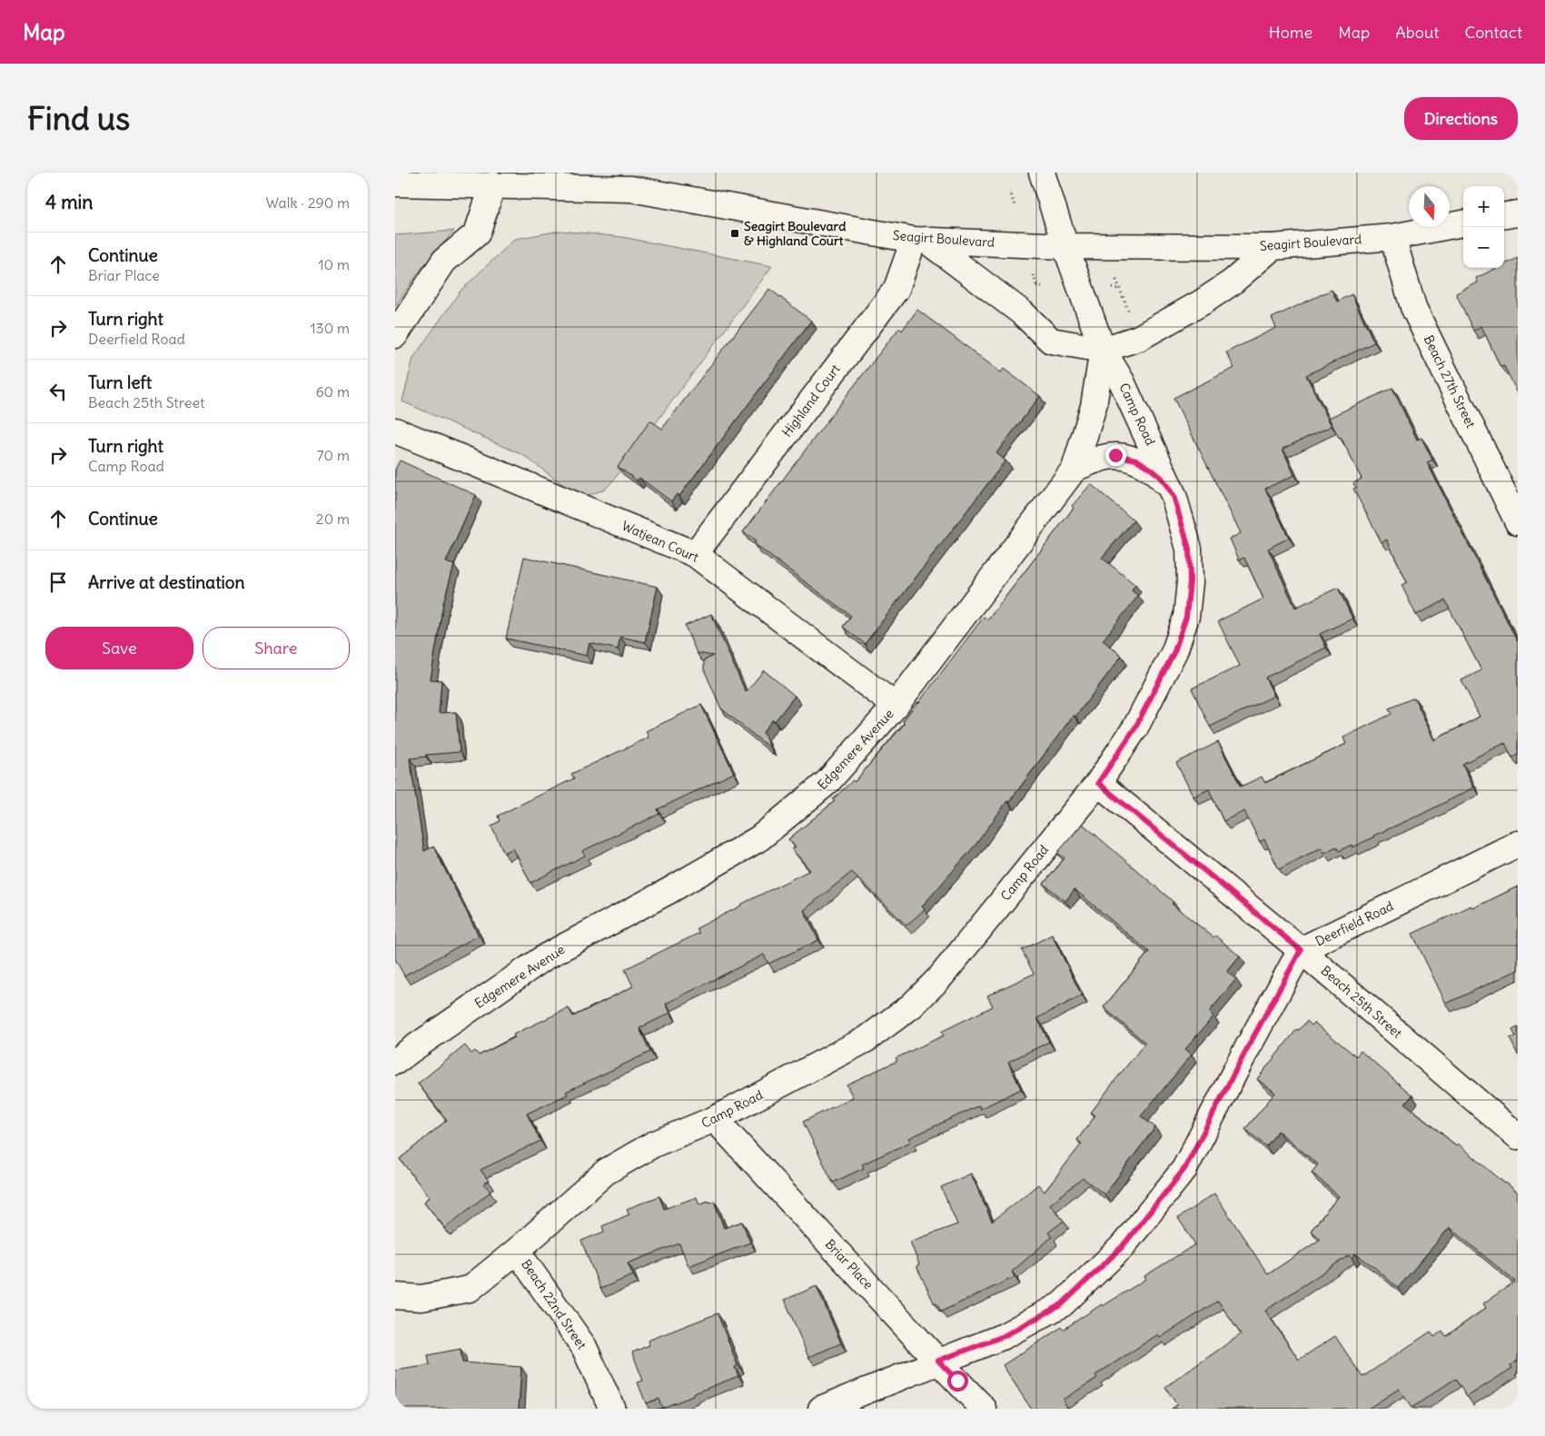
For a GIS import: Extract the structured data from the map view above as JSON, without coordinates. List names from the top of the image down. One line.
{"streets":{"street":["Seagirt Boulevard","Beach 27th Street","Highland Court","Camp Road","Watjean Court","Edgemere Avenue","Deerfield Road","Beach 25th Street","Briar Place","Beach 22nd Street"]},"crossings":[["Seagirt Boulevard","Beach 27th Street"],["Seagirt Boulevard","Highland Court"],["Seagirt Boulevard","Camp Road"],["Highland Court","Watjean Court"],["Camp Road","Edgemere Avenue"],["Camp Road","Beach 25th Street"],["Camp Road","Briar Place"],["Camp Road","Beach 22nd Street"],["Watjean Court","Edgemere Avenue"],["Deerfield Road","Beach 25th Street"],["Deerfield Road","Briar Place"]],"places":{"transit":["Seagirt Boulevard & Highland Court"]},"north":"bottom","page":{"header":"Map","nav":["Home","Map","About","Contact"],"buttons":["Directions",["Save","Share"]],"title":"Find us","heading":["4 min","Walk · 290 m"],"map_buttons":["+","−"],"list":[["Continue","Briar Place","10 m"],["Turn right","Deerfield Road","130 m"],["Turn left","Beach 25th Street","60 m"],["Turn right","Camp Road","70 m"],["Continue","20 m"],"Arrive at destination"]}}
